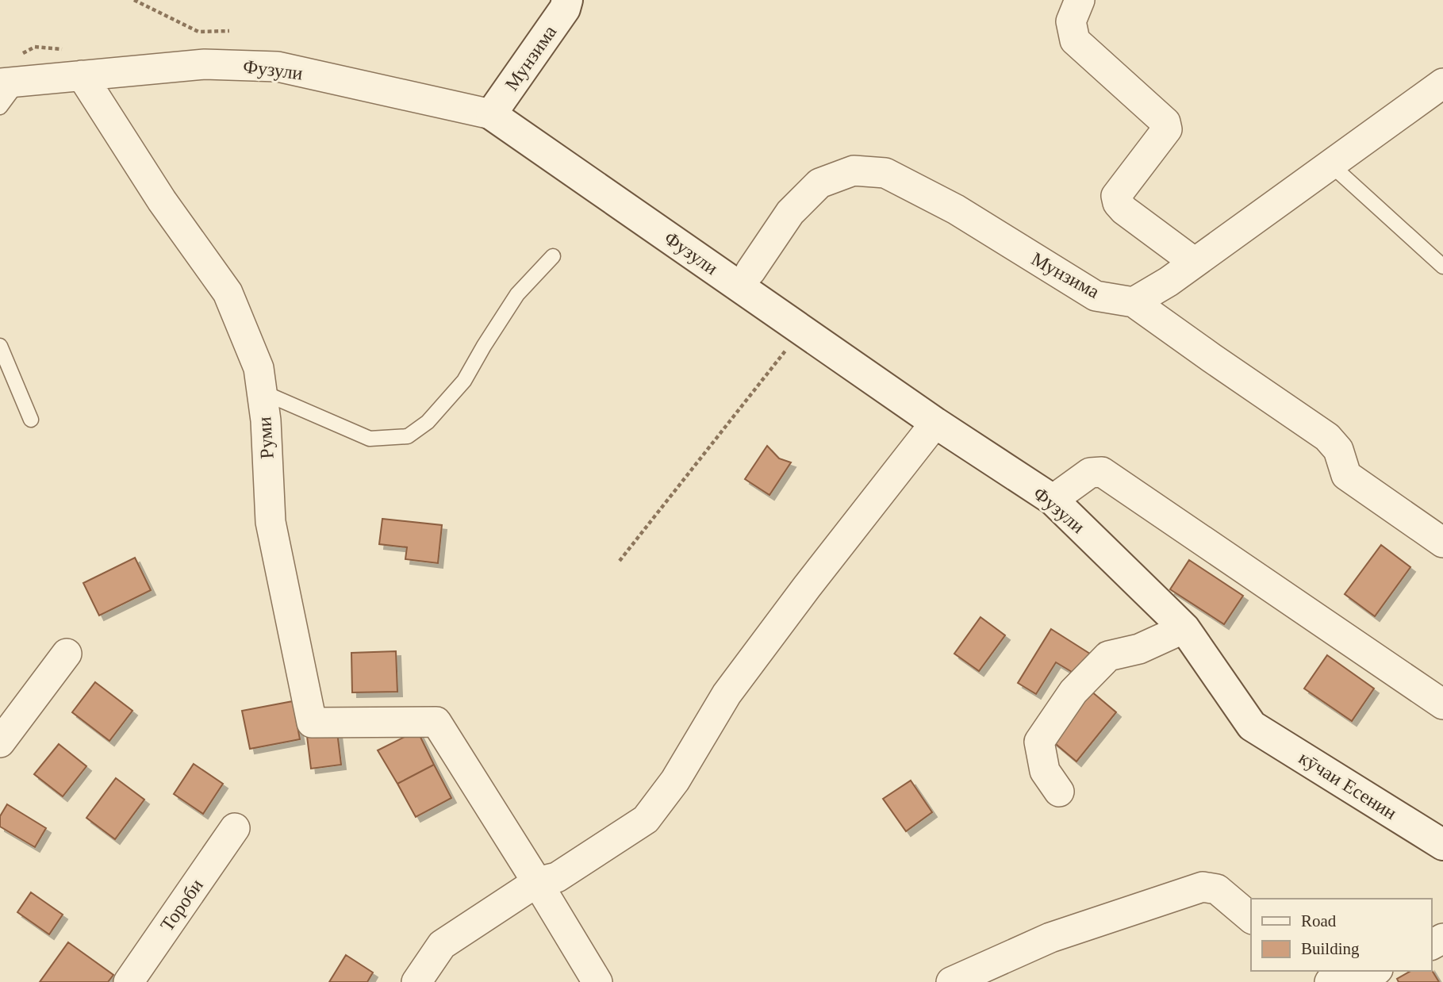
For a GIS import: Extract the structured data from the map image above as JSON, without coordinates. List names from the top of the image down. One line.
{"streets":{"street":["Мунзима","Фузули","Руми","кӯчаи Есенин","Тороби"]},"crossings":[["Мунзима","Фузули"],["Фузули","Руми"],["Фузули","кӯчаи Есенин"]],"legend":["Road","Building"]}
